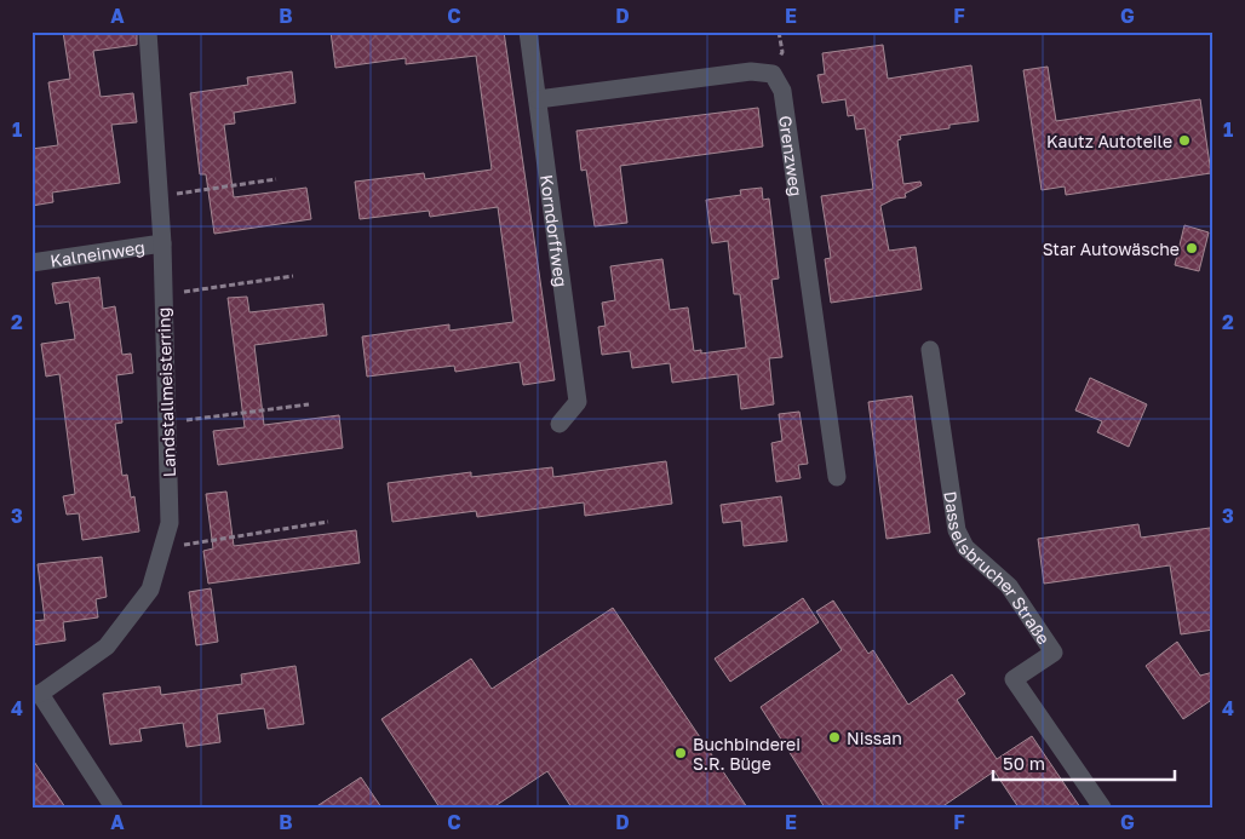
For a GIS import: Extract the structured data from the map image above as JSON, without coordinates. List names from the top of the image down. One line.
{"streets":{"street":["Grenzweg","Korndorffweg","Kalneinweg","Landstallmeisterring","Dasselsbrucher Straße"]},"crossings":[["Grenzweg","Korndorffweg"],["Kalneinweg","Landstallmeisterring"]],"places":["Kautz Autoteile","Star Autowäsche","Nissan","Buchbinderei S.R. Büge"],"scale_bar":"50 m","grid":{"columns":["A","B","C","D","E","F","G"],"rows":["1","2","3","4"]}}
